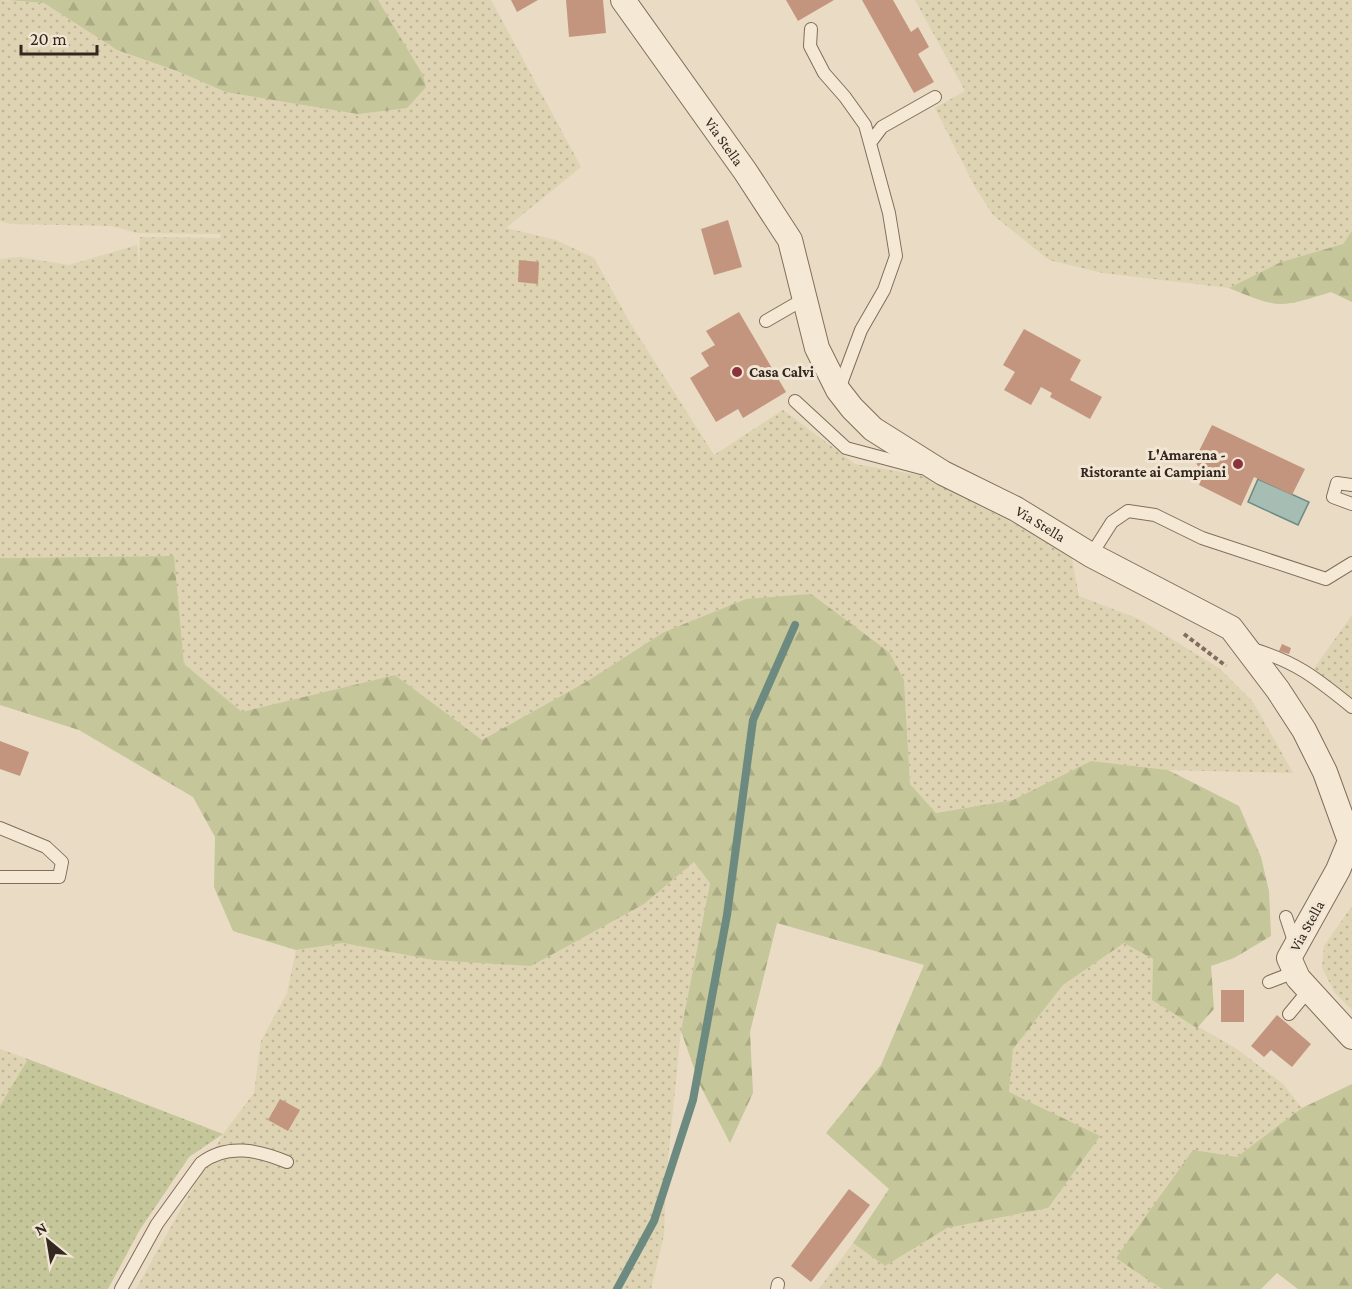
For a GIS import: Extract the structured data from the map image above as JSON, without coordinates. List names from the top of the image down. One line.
{"streets":{"street":["Via Stella"]},"places":["Casa Calvi","L'Amarena - Ristorante ai Campiani"],"scale_bar":"20 m","north":"top left"}
